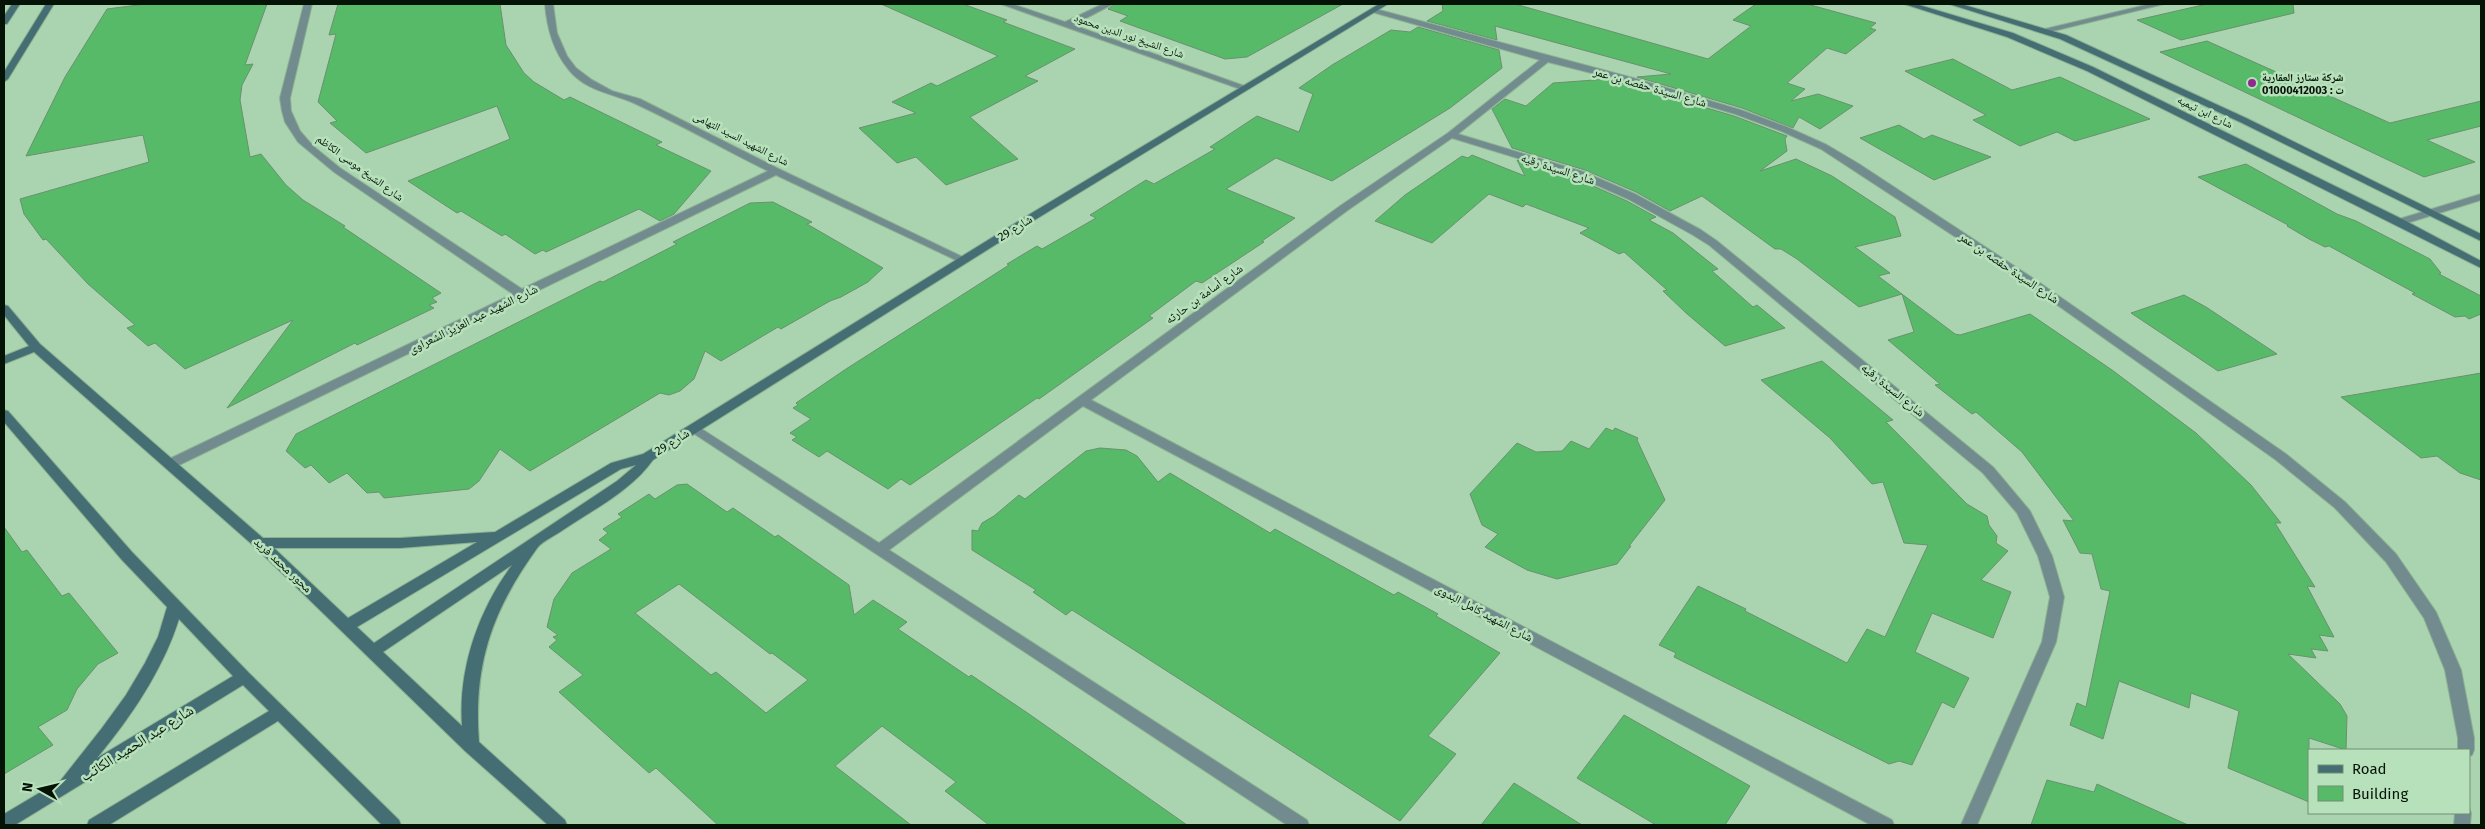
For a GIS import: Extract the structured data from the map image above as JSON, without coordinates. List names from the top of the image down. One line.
{"streets":{"street":["شارع الشيخ نور الدين محمود","شارع السيدة حفصه بن عمر","شارع ابن تيميه","شارع الشهيد السيد التهامى","شارع الشيخ موسى الكاظم","شارع السيدة رقيه","شارع 29","شارع أسامة بن حارثه","شارع الشهيد عبد العزيز الشعراوى","محور محمد فريد","شارع الشهيد كامل البدوى","شارع عبد الحميد الكاتب"]},"crossings":[["شارع الشيخ نور الدين محمود","شارع 29"],["شارع السيدة حفصه بن عمر","شارع 29"],["شارع السيدة حفصه بن عمر","شارع أسامة بن حارثه"],["شارع الشهيد السيد التهامى","شارع 29"],["شارع الشهيد السيد التهامى","شارع الشهيد عبد العزيز الشعراوى"],["شارع الشيخ موسى الكاظم","شارع الشهيد عبد العزيز الشعراوى"],["شارع السيدة رقيه","شارع أسامة بن حارثه"],["شارع 29","محور محمد فريد"],["شارع أسامة بن حارثه","شارع الشهيد كامل البدوى"],["شارع الشهيد عبد العزيز الشعراوى","محور محمد فريد"]],"places":["شركة ستارز العقارية ت : 01000412003"],"legend":["Road","Building"],"north":"left"}
